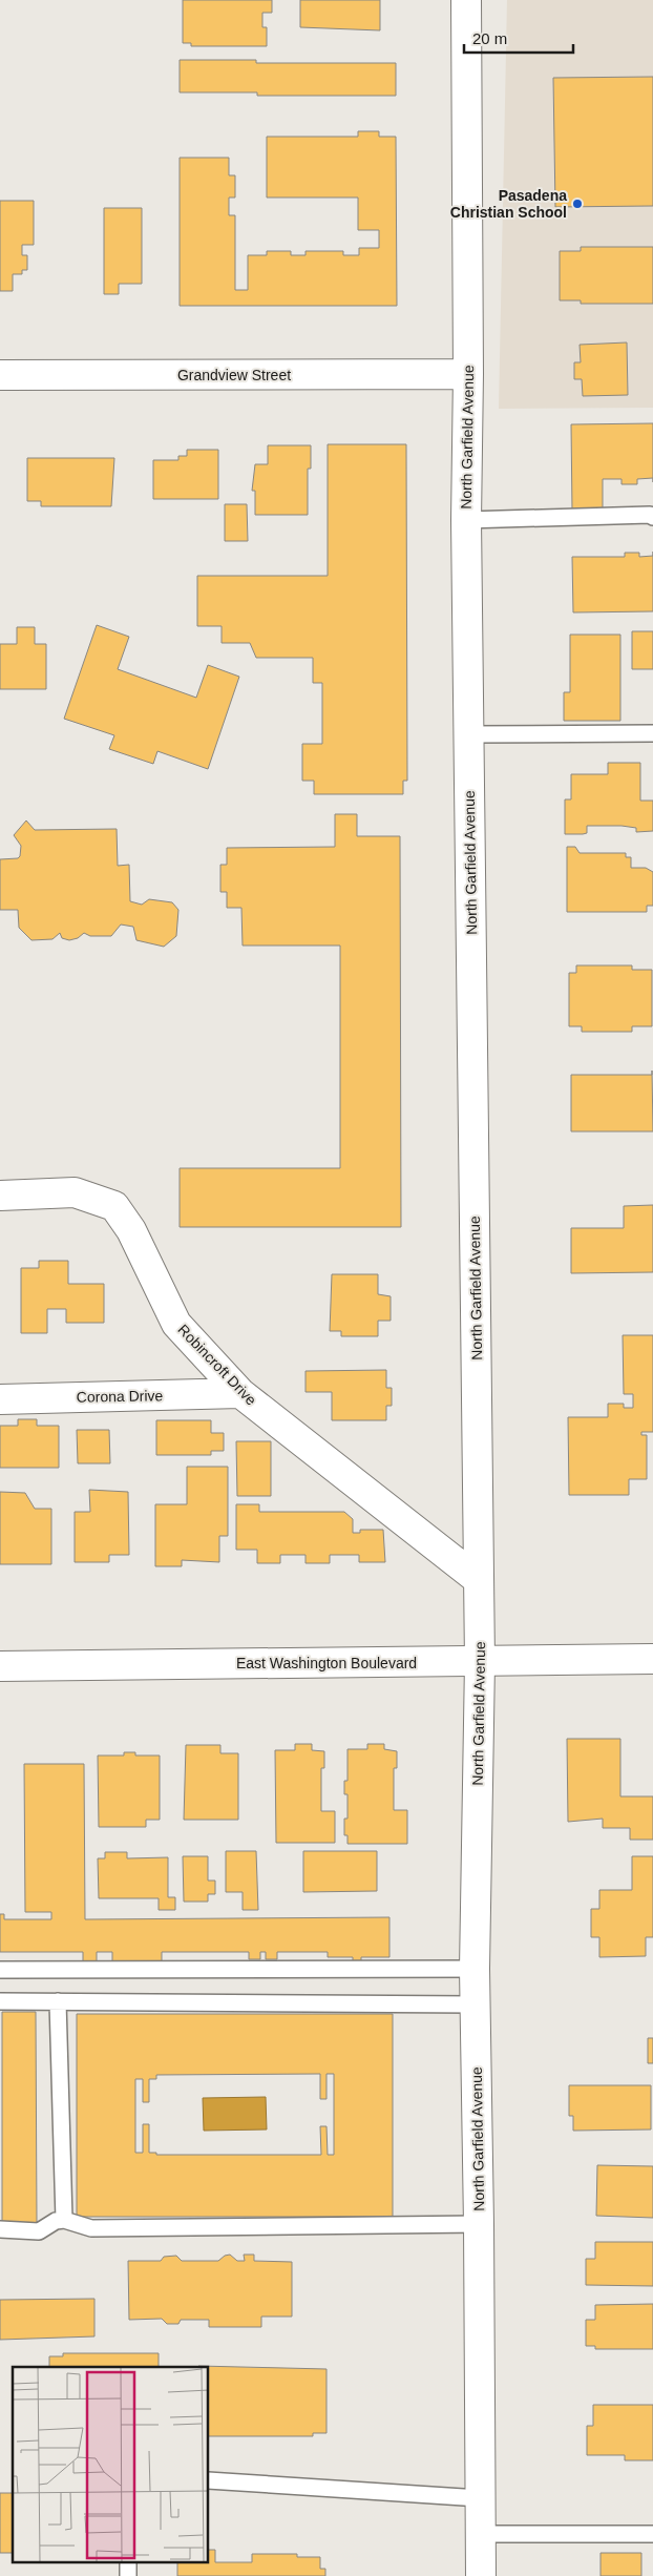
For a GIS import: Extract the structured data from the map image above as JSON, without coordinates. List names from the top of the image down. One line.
{"streets":{"street":["Grandview Street","North Garfield Avenue","Robincroft Drive","Corona Drive","East Washington Boulevard"]},"crossings":[["Grandview Street","North Garfield Avenue"],["North Garfield Avenue","Robincroft Drive"],["North Garfield Avenue","East Washington Boulevard"],["Robincroft Drive","Corona Drive"]],"places":["Pasadena Christian School"],"scale_bar":"20 m"}
